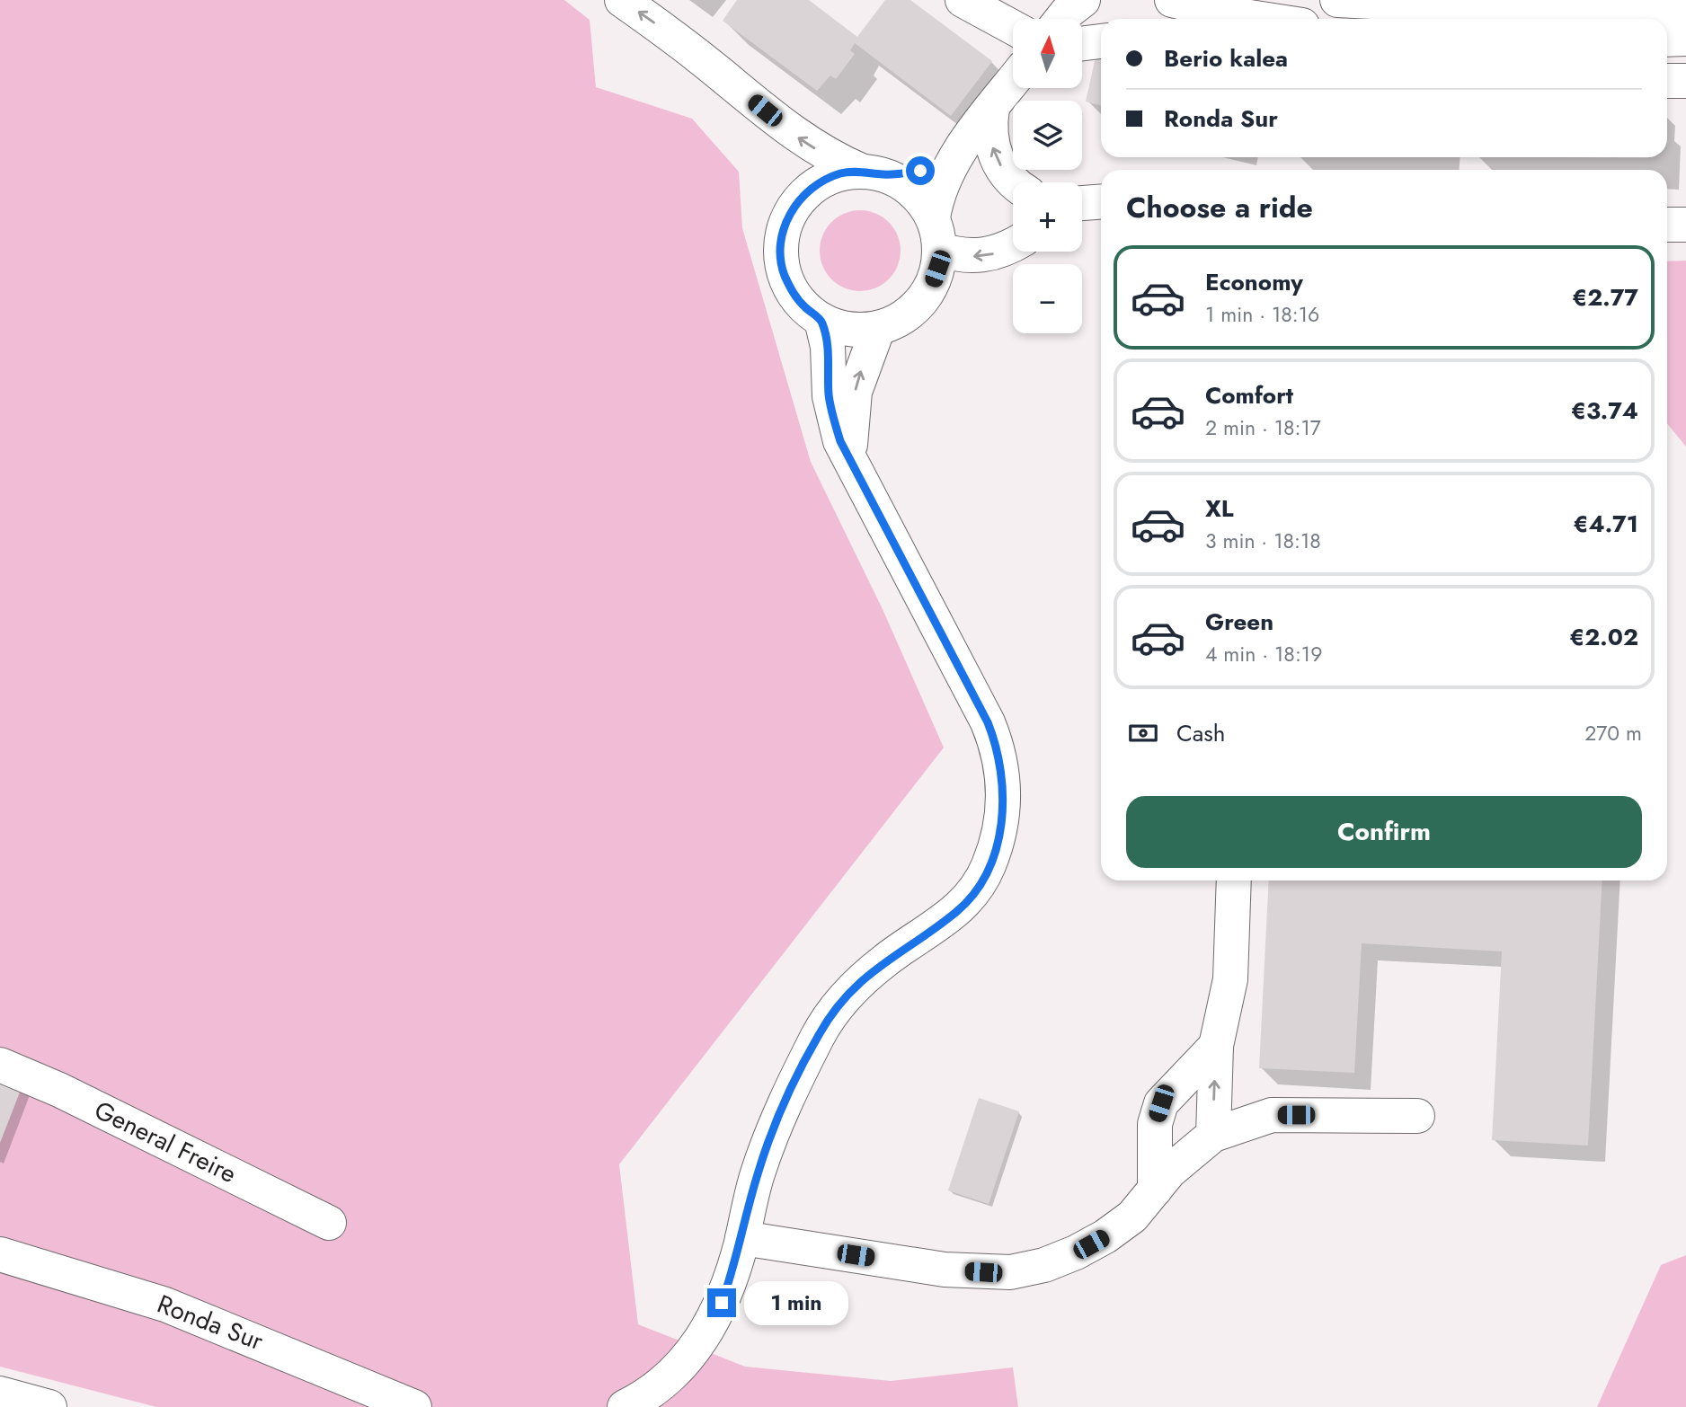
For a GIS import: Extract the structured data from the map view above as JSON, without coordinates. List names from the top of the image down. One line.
{"streets":{"main road":["General Freire","Ronda Sur"]},"north":"top","page":{"map_buttons":["+","−"],"banner":["Berio kalea","Ronda Sur"],"heading":"Choose a ride","list":[{"name":"Economy","note":"1 min · 18:16","value":"€2.77"},{"name":"Comfort","note":"2 min · 18:17","value":"€3.74"},{"name":"XL","note":"3 min · 18:18","value":"€4.71"},{"name":"Green","note":"4 min · 18:19","value":"€2.02"}],"pay":["Cash","270 m"],"buttons":"Confirm","bubble":"1 min"}}
